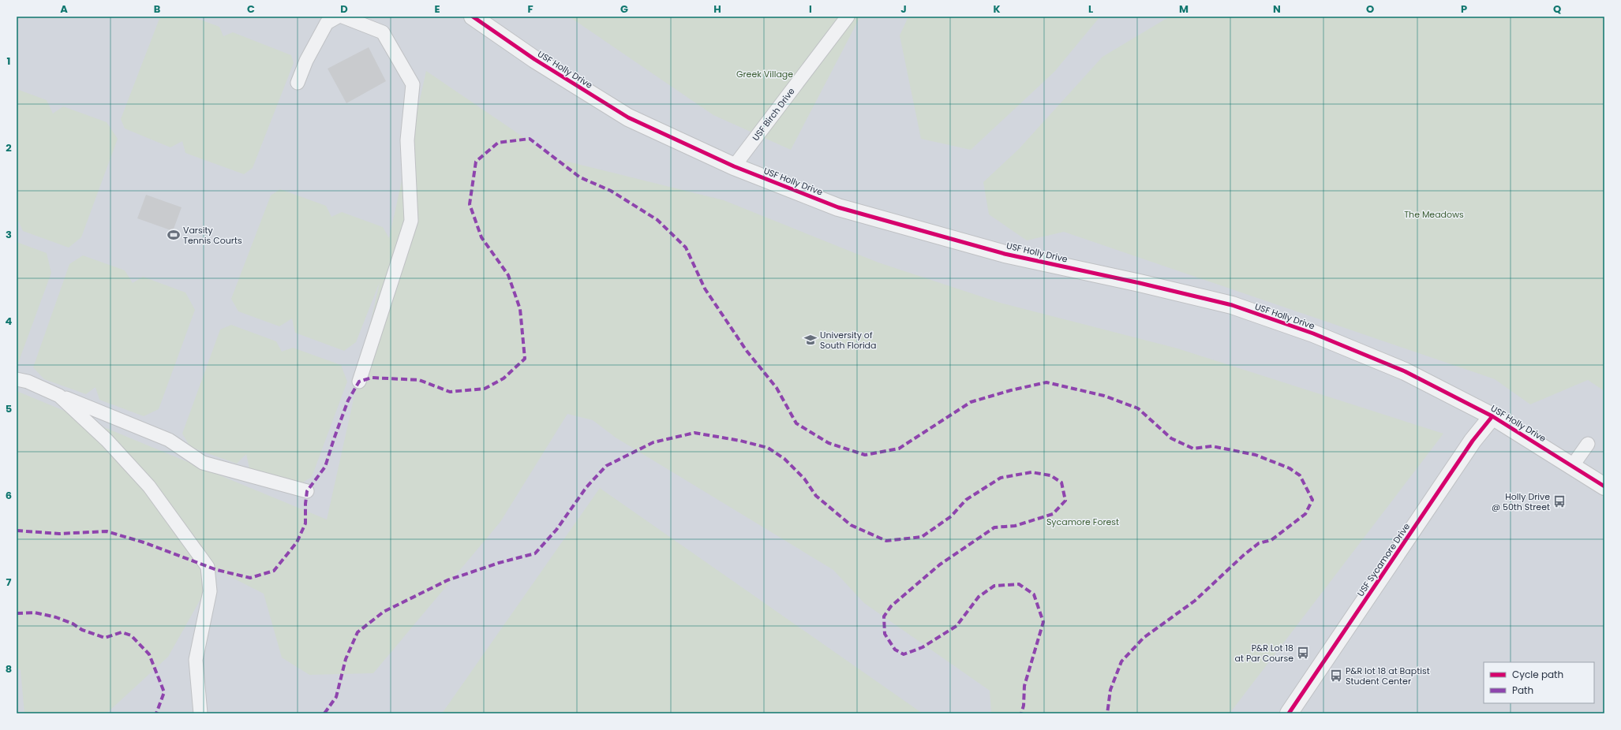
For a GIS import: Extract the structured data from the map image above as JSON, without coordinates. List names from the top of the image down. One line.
{"streets":{"street":["USF Holly Drive","USF Sycamore Drive"],"lane":["USF Birch Drive"]},"crossings":[["USF Holly Drive","USF Birch Drive"],["USF Holly Drive","USF Sycamore Drive"]],"parks":["Greek Village","The Meadows","Sycamore Forest"],"places":{"sports":["Varsity Tennis Courts"],"school or university":["University of South Florida"],"bus stop":["Holly Drive @ 50th Street","P&R Lot 18 at Par Course","P&R lot 18 at Baptist Student Center"]},"legend":["Cycle path","Path"],"grid":{"columns":["A","B","C","D","E","F","G","H","I","J","K","L","M","N","O","P","Q"],"rows":["1","2","3","4","5","6","7","8"]}}
